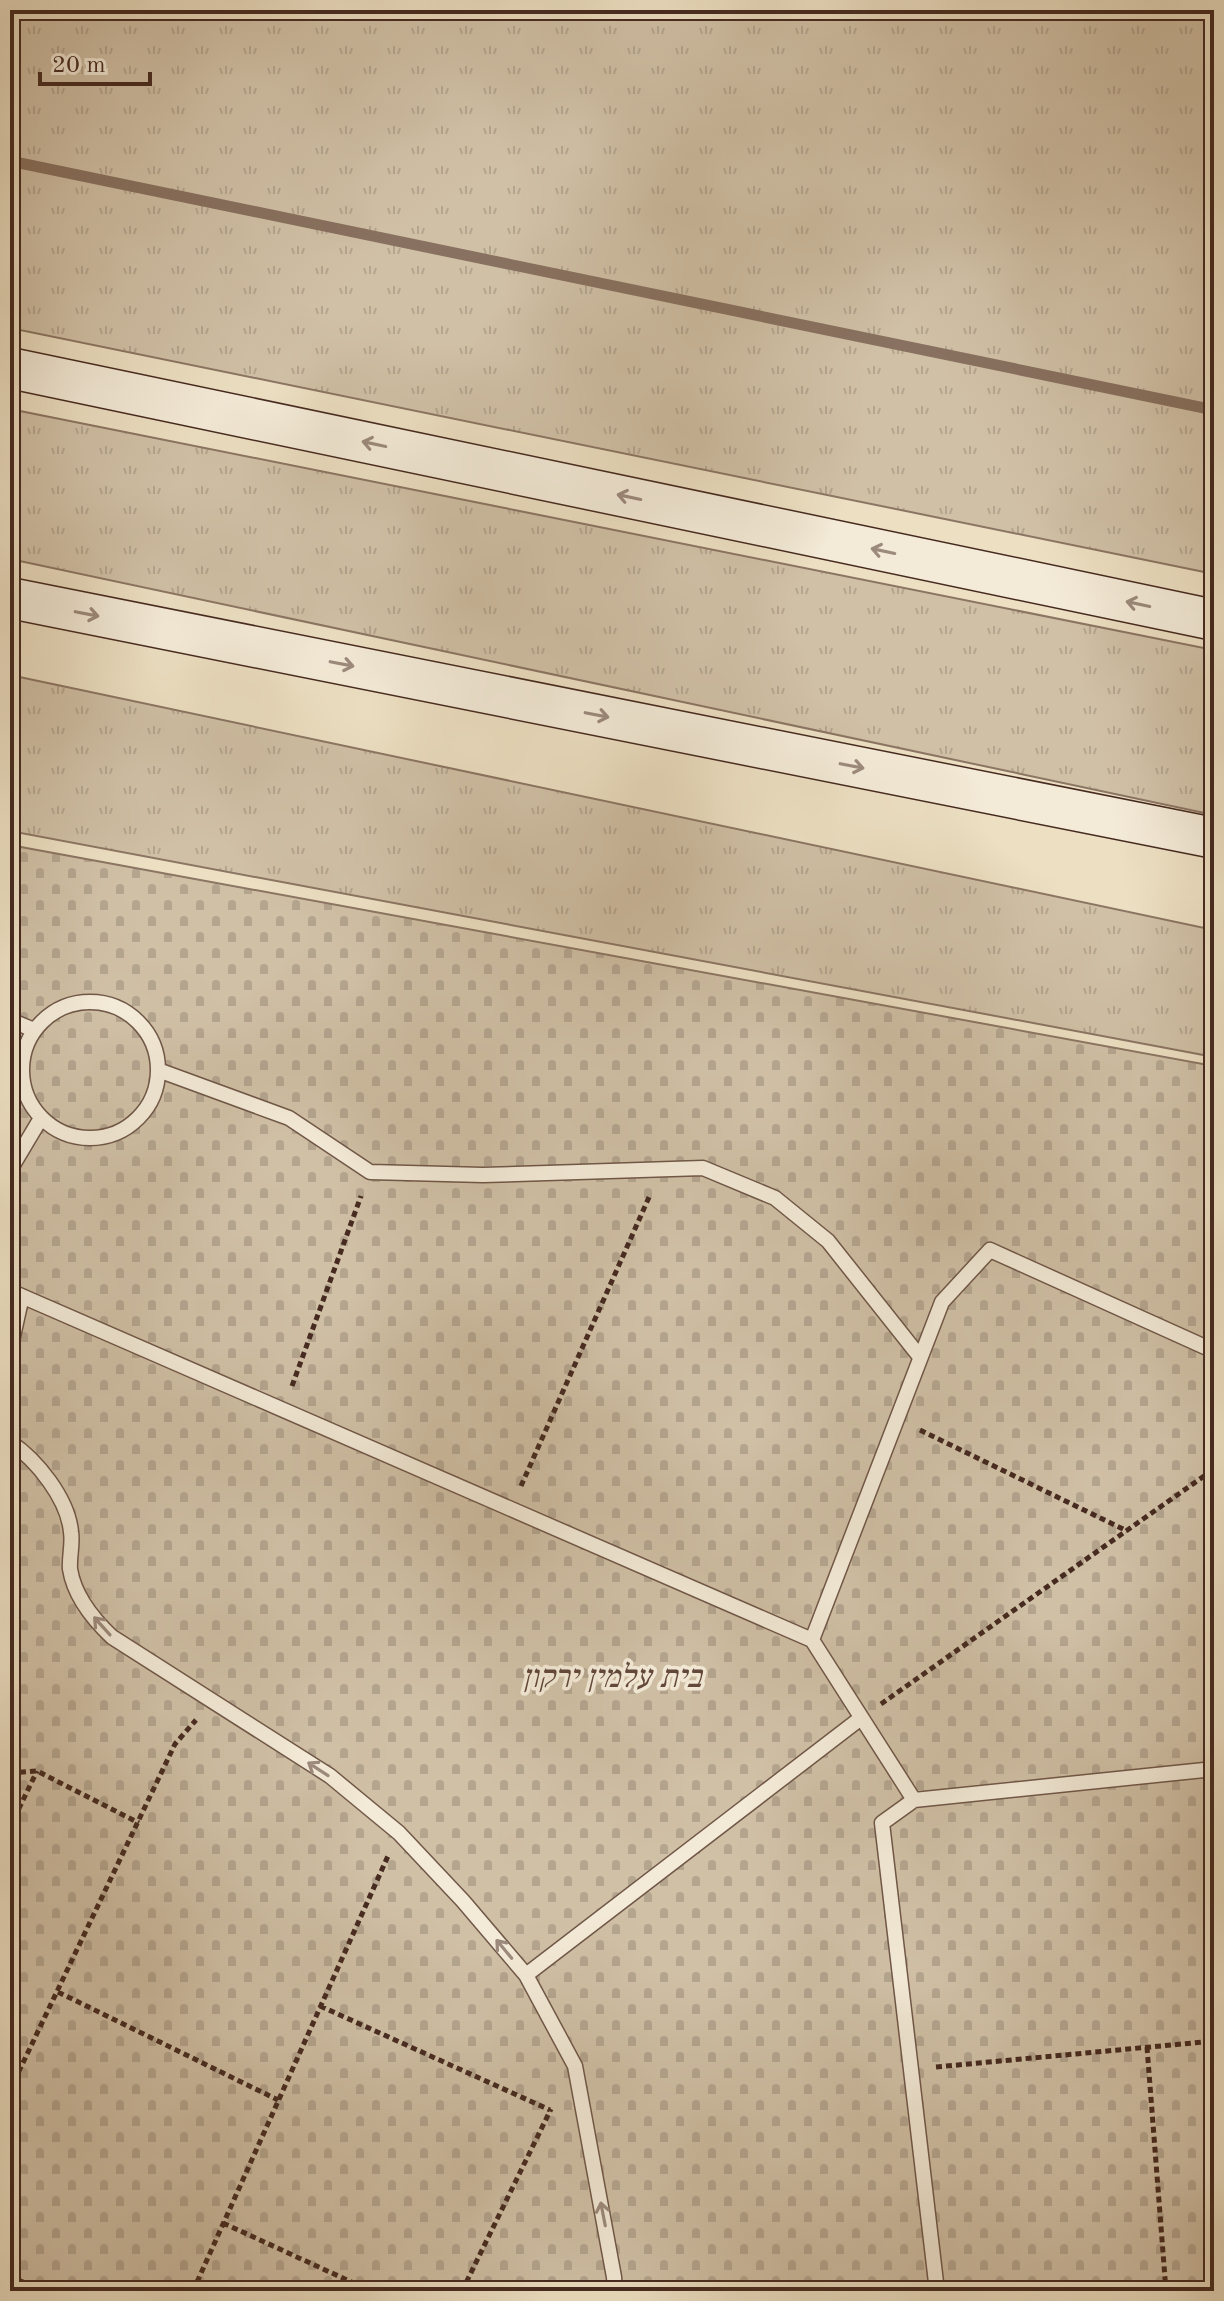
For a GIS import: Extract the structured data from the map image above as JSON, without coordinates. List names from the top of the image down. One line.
{"parks":["בית עלמין ירקון"],"scale_bar":"20 m"}
